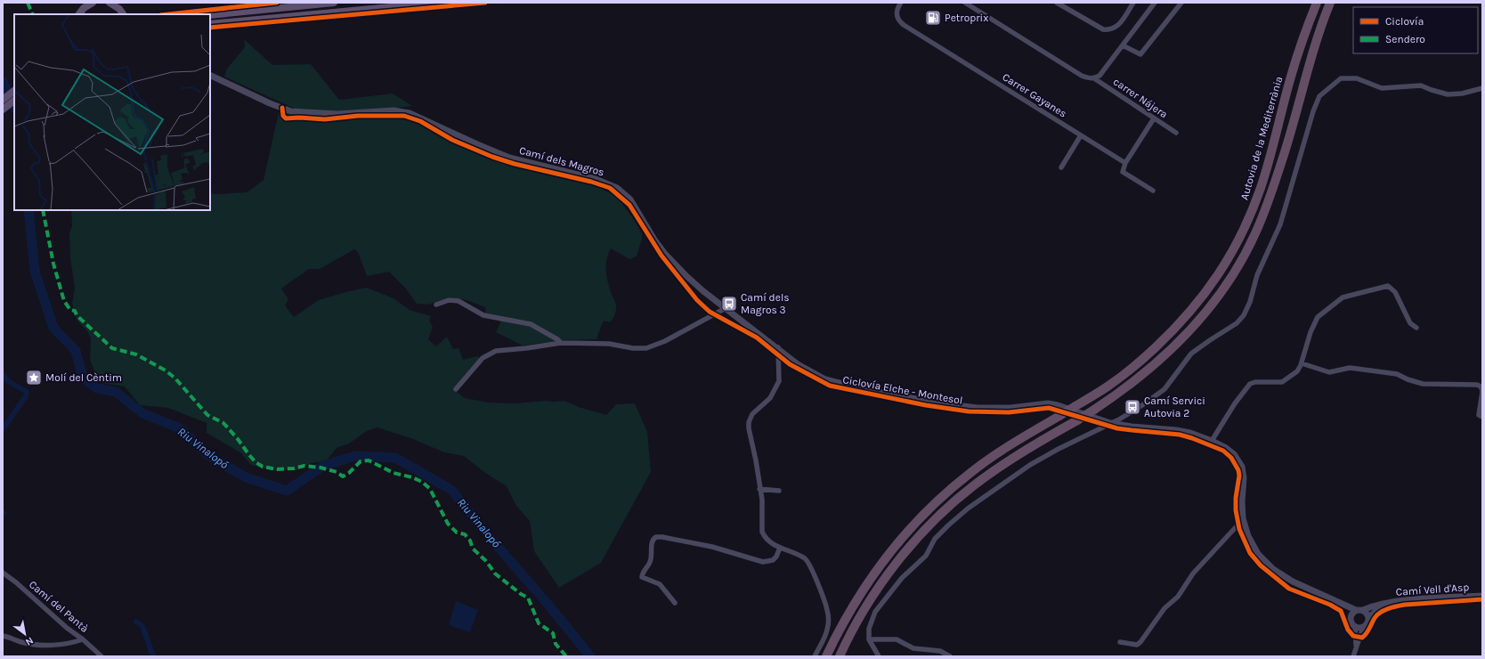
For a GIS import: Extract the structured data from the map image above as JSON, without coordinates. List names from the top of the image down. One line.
{"streets":{"highway":["Autovia de la Mediterrània"],"street":["Carrer Gayanes","carrer Nájera","Camí dels Magros","Camí Vell d'Asp","Camí del Pantà"],"cycle path":["Ciclovía Elche - Montesol"]},"crossings":[["Camí dels Magros","Camí Vell d'Asp"]],"water":["Riu Vinalopó"],"places":{"fuel station":["Petroprix"],"bus stop":["Camí dels Magros 3","Camí Servici Autovia 2"],"place":["Molí del Cèntim"]},"legend":["Ciclovía","Sendero"],"north":"bottom right"}
